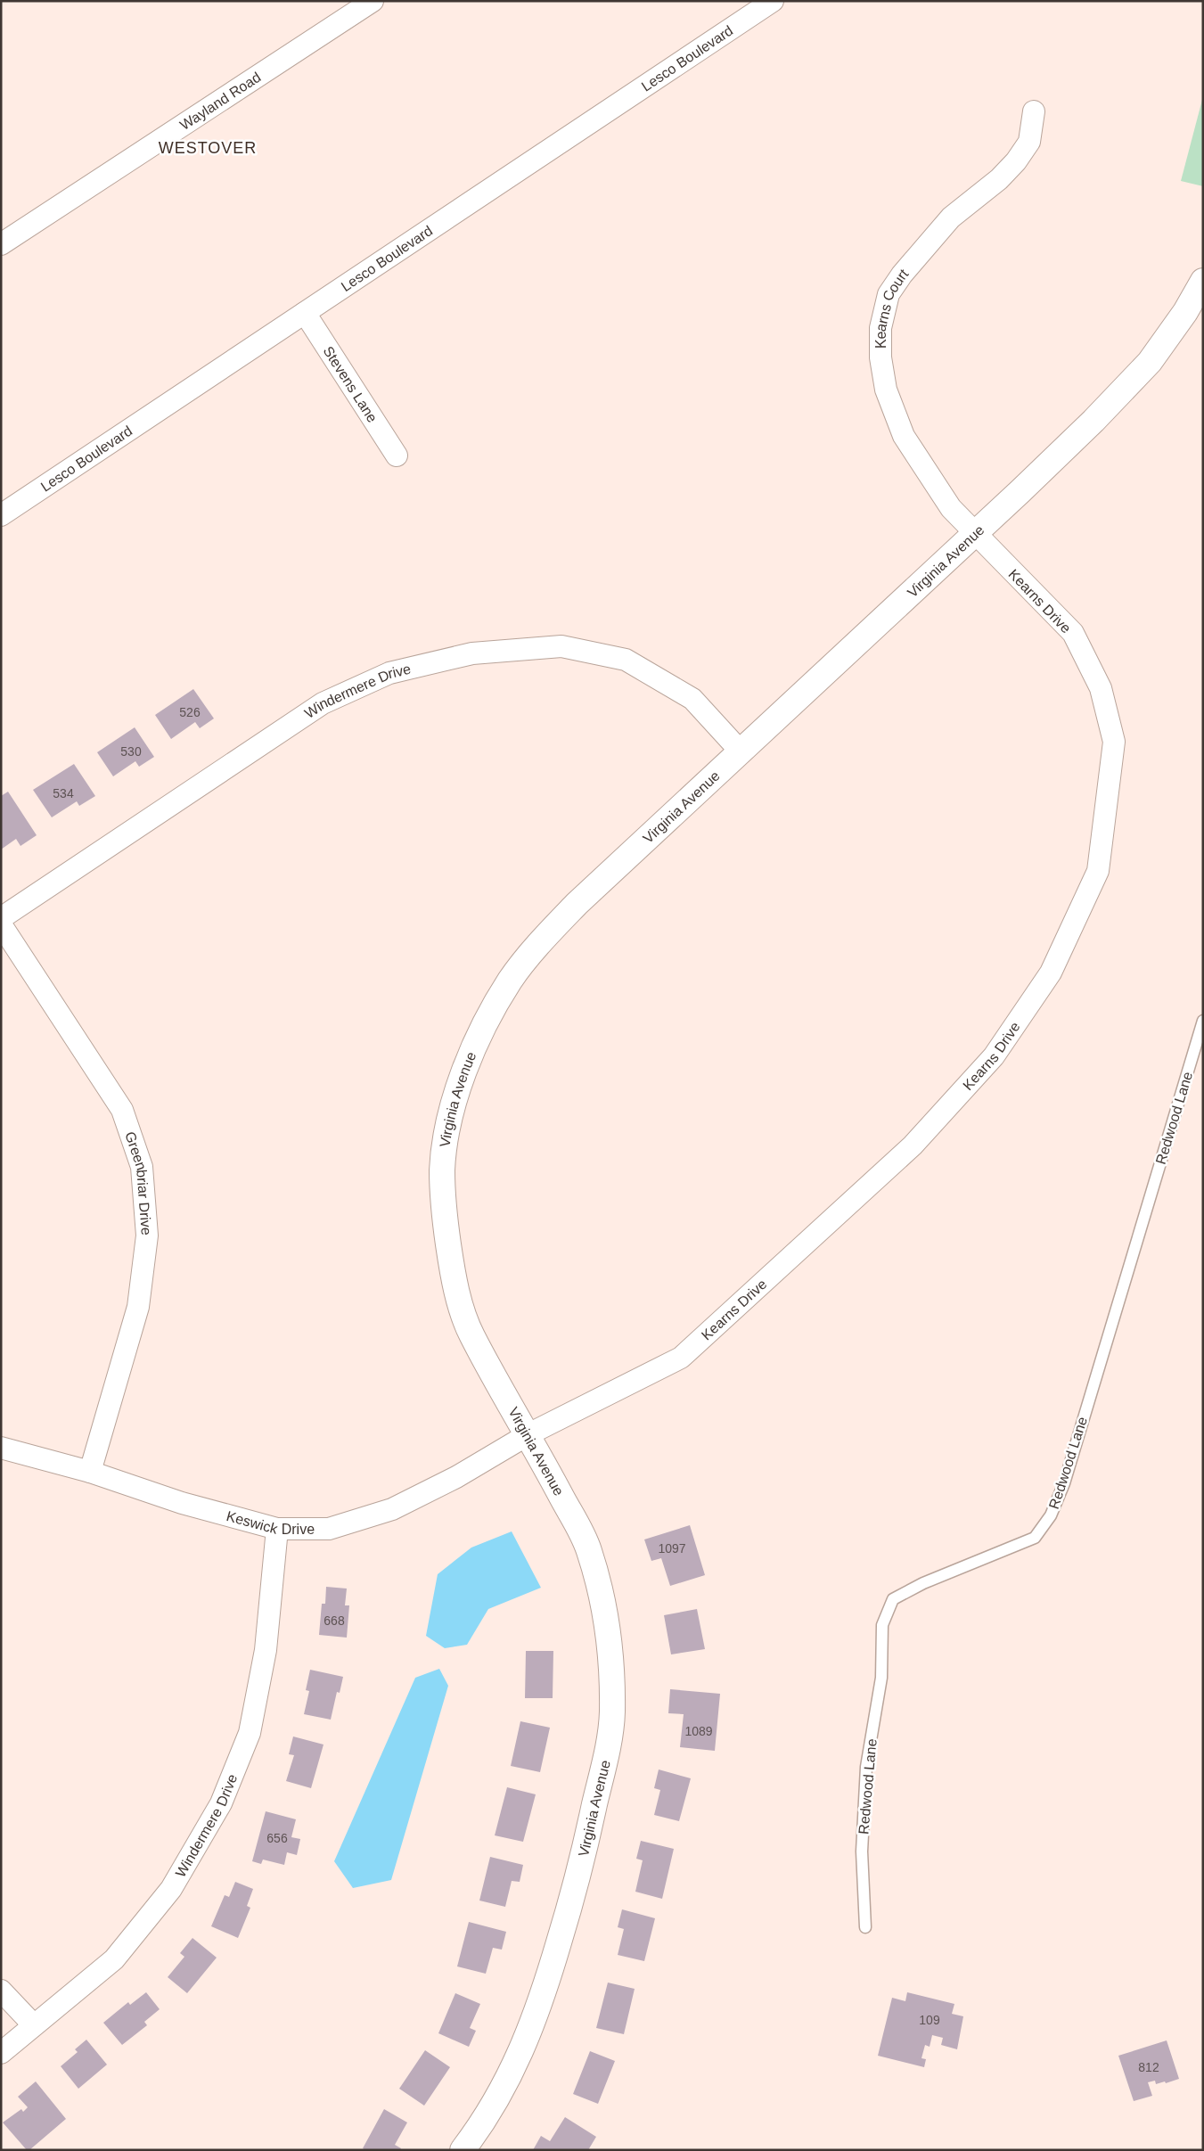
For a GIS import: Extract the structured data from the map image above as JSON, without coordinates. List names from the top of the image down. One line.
{"streets":{"street":["Lesco Boulevard","Wayland Road","Kearns Court","Stevens Lane","Virginia Avenue","Kearns Drive","Windermere Drive","Greenbriar Drive","Keswick Drive"],"lane":["Redwood Lane"]},"crossings":[["Lesco Boulevard","Stevens Lane"],["Kearns Court","Virginia Avenue"],["Kearns Court","Kearns Drive"],["Virginia Avenue","Kearns Drive"],["Virginia Avenue","Windermere Drive"],["Virginia Avenue","Keswick Drive"],["Kearns Drive","Keswick Drive"],["Windermere Drive","Keswick Drive"],["Greenbriar Drive","Keswick Drive"]],"districts":["WESTOVER"],"house_numbers":["526","530","534","1097","668","1089","656","109","812"]}
